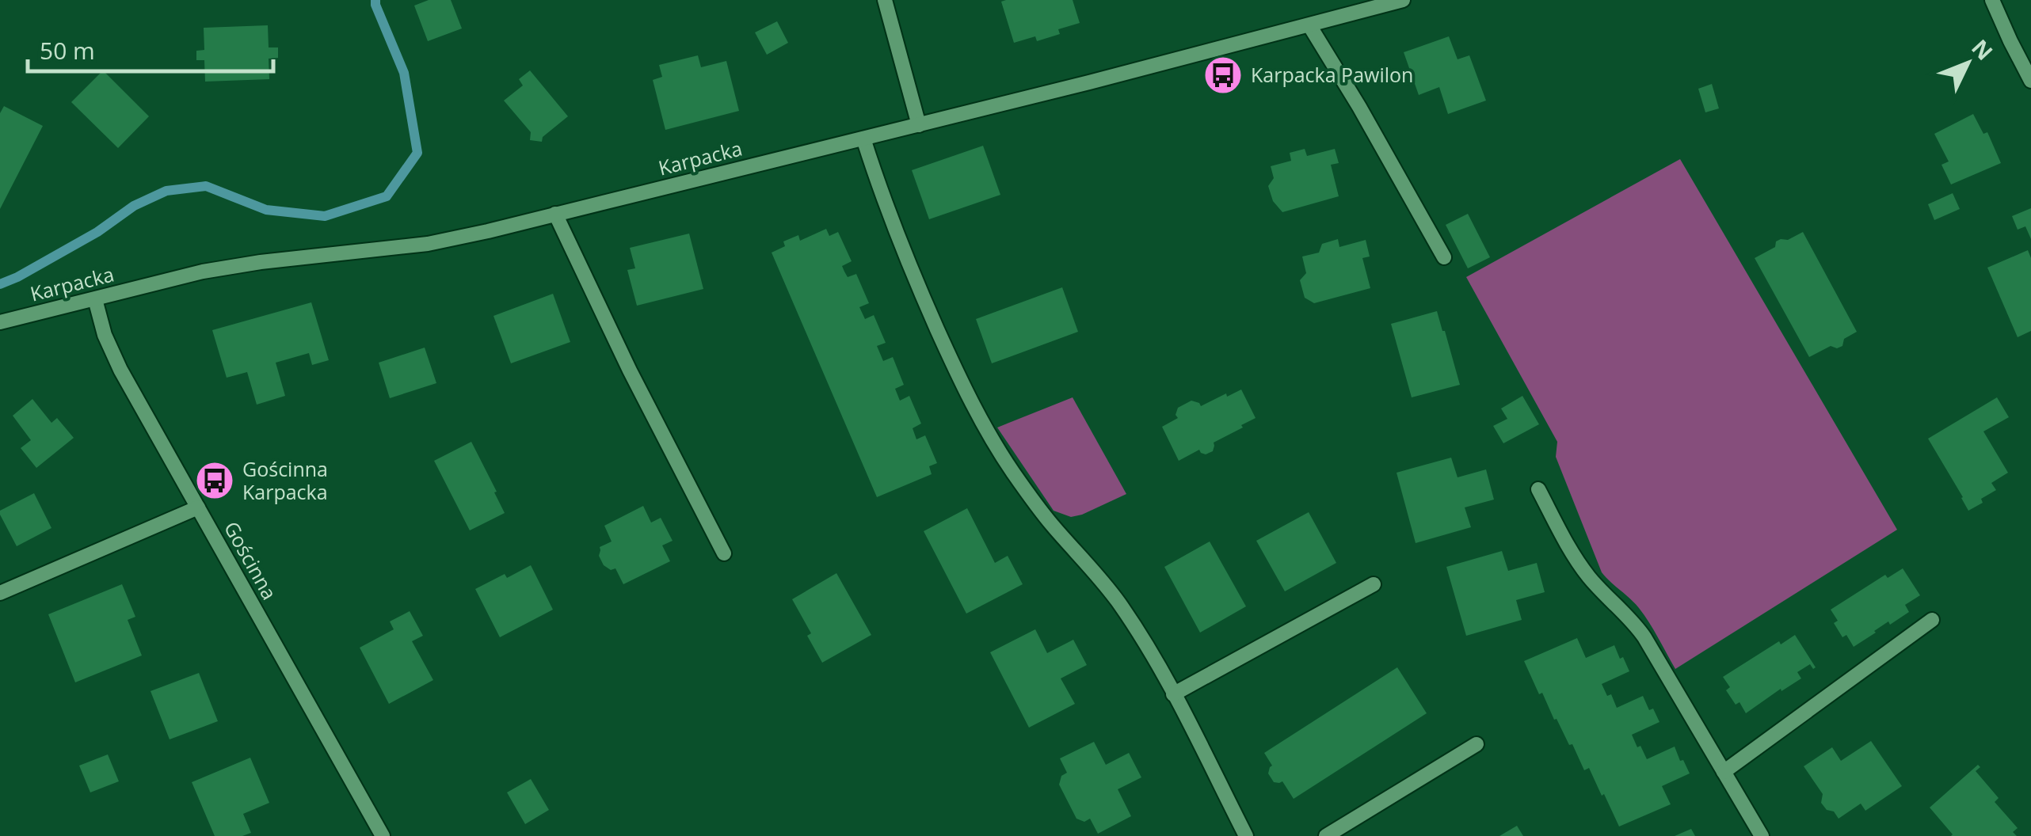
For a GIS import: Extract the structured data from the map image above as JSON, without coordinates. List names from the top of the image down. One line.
{"streets":{"street":["Karpacka","Gościnna"]},"crossings":[["Karpacka","Gościnna"]],"places":{"bus stop":["Karpacka Pawilon","Gościnna Karpacka"]},"scale_bar":"50 m","north":"top right"}
